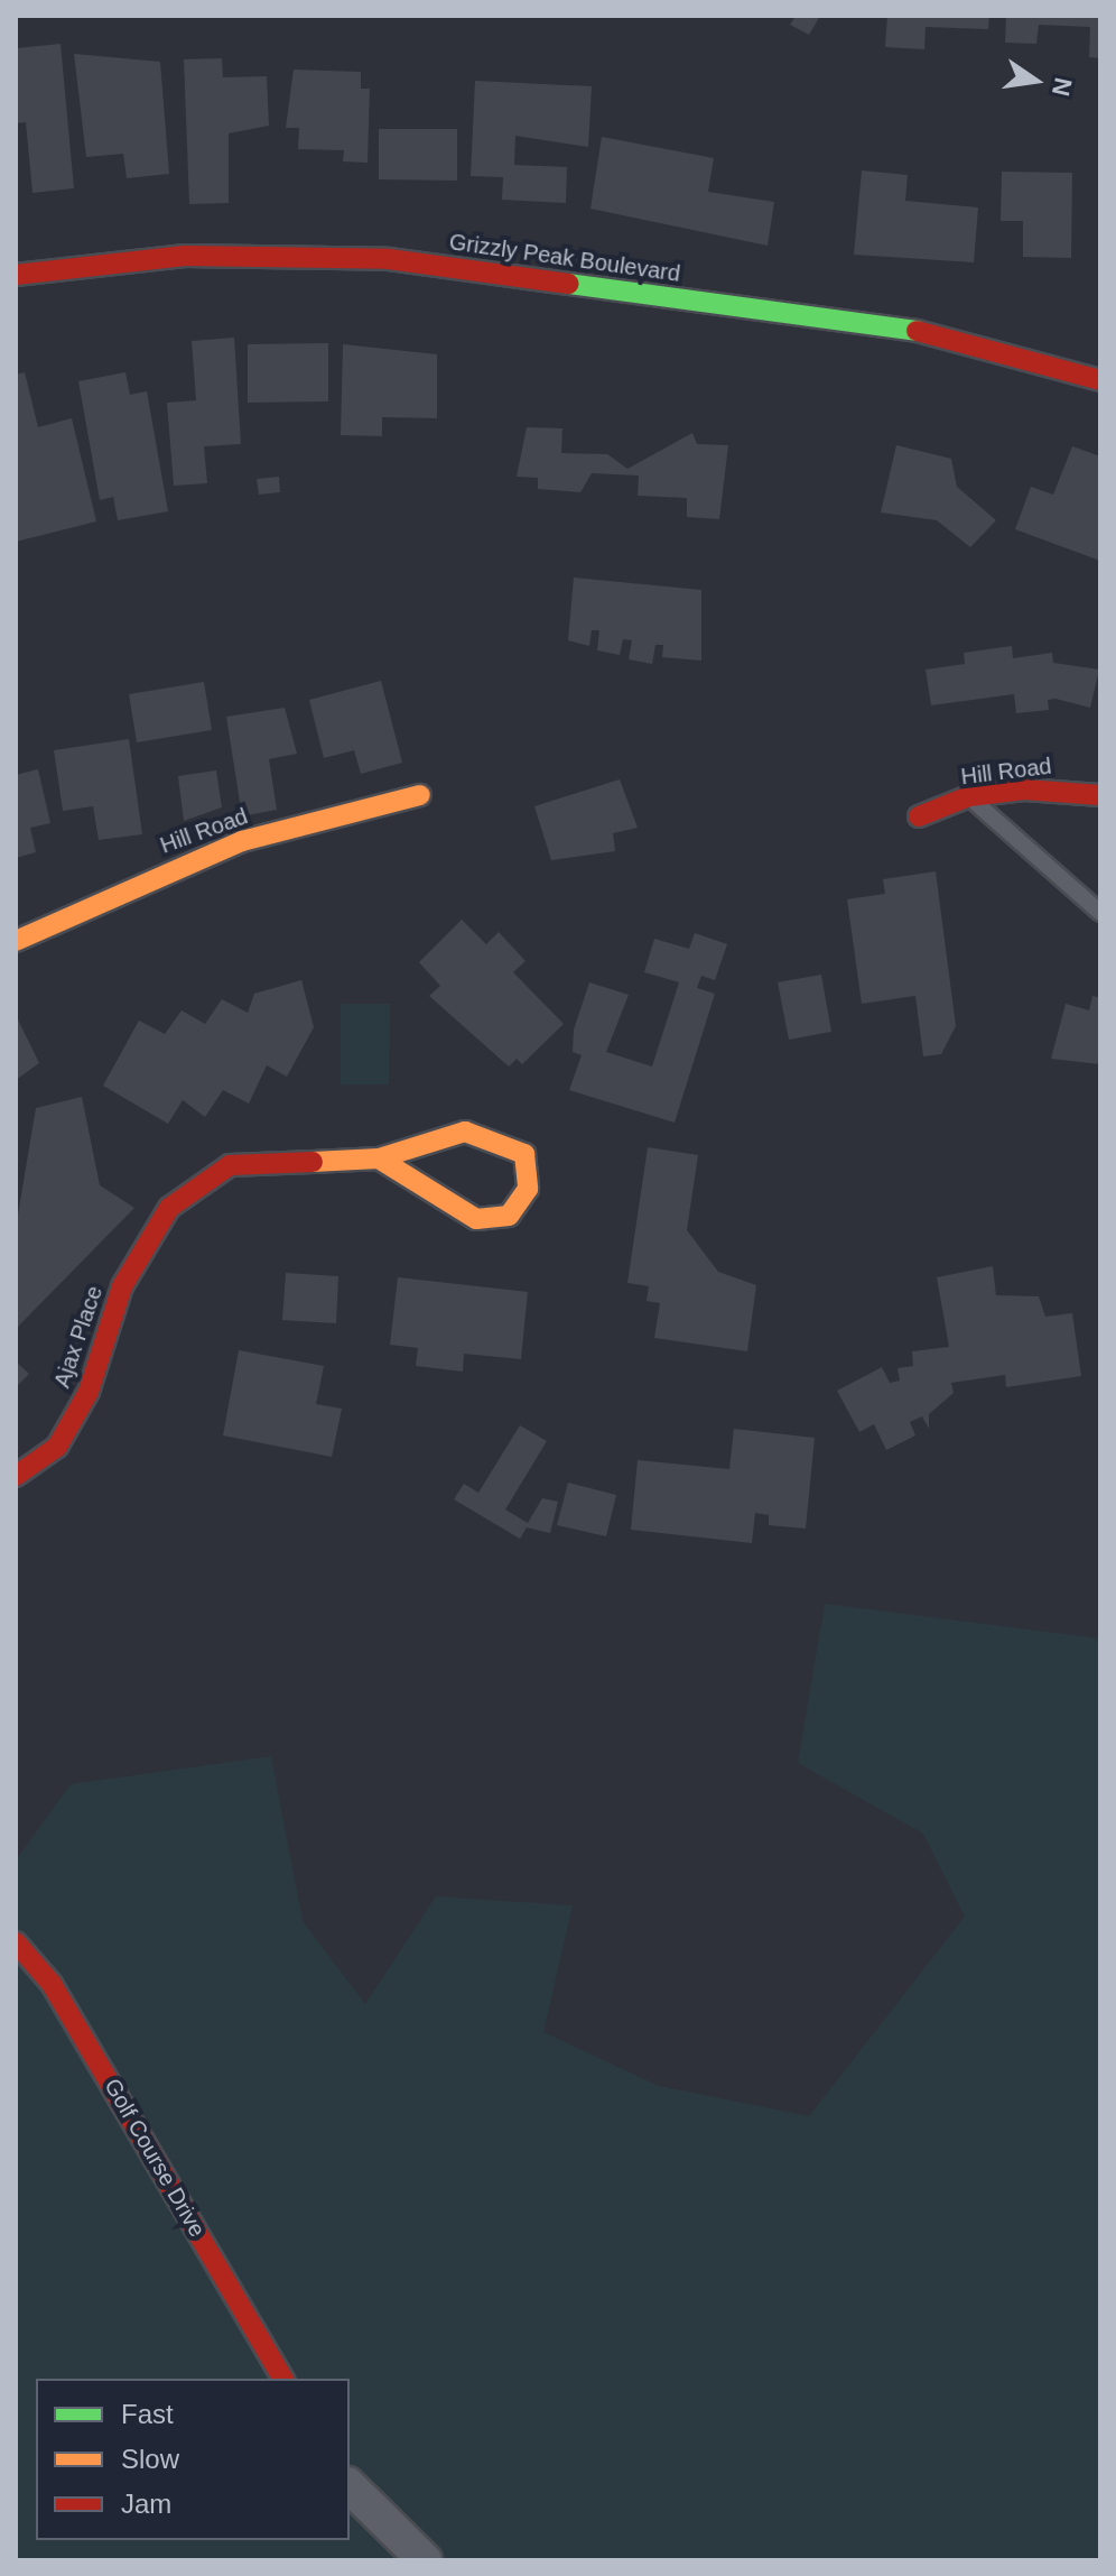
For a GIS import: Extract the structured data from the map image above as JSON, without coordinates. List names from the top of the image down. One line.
{"streets":{"street":["Grizzly Peak Boulevard","Hill Road","Ajax Place","Golf Course Drive"]},"legend":["Fast","Slow","Jam"],"north":"right"}
